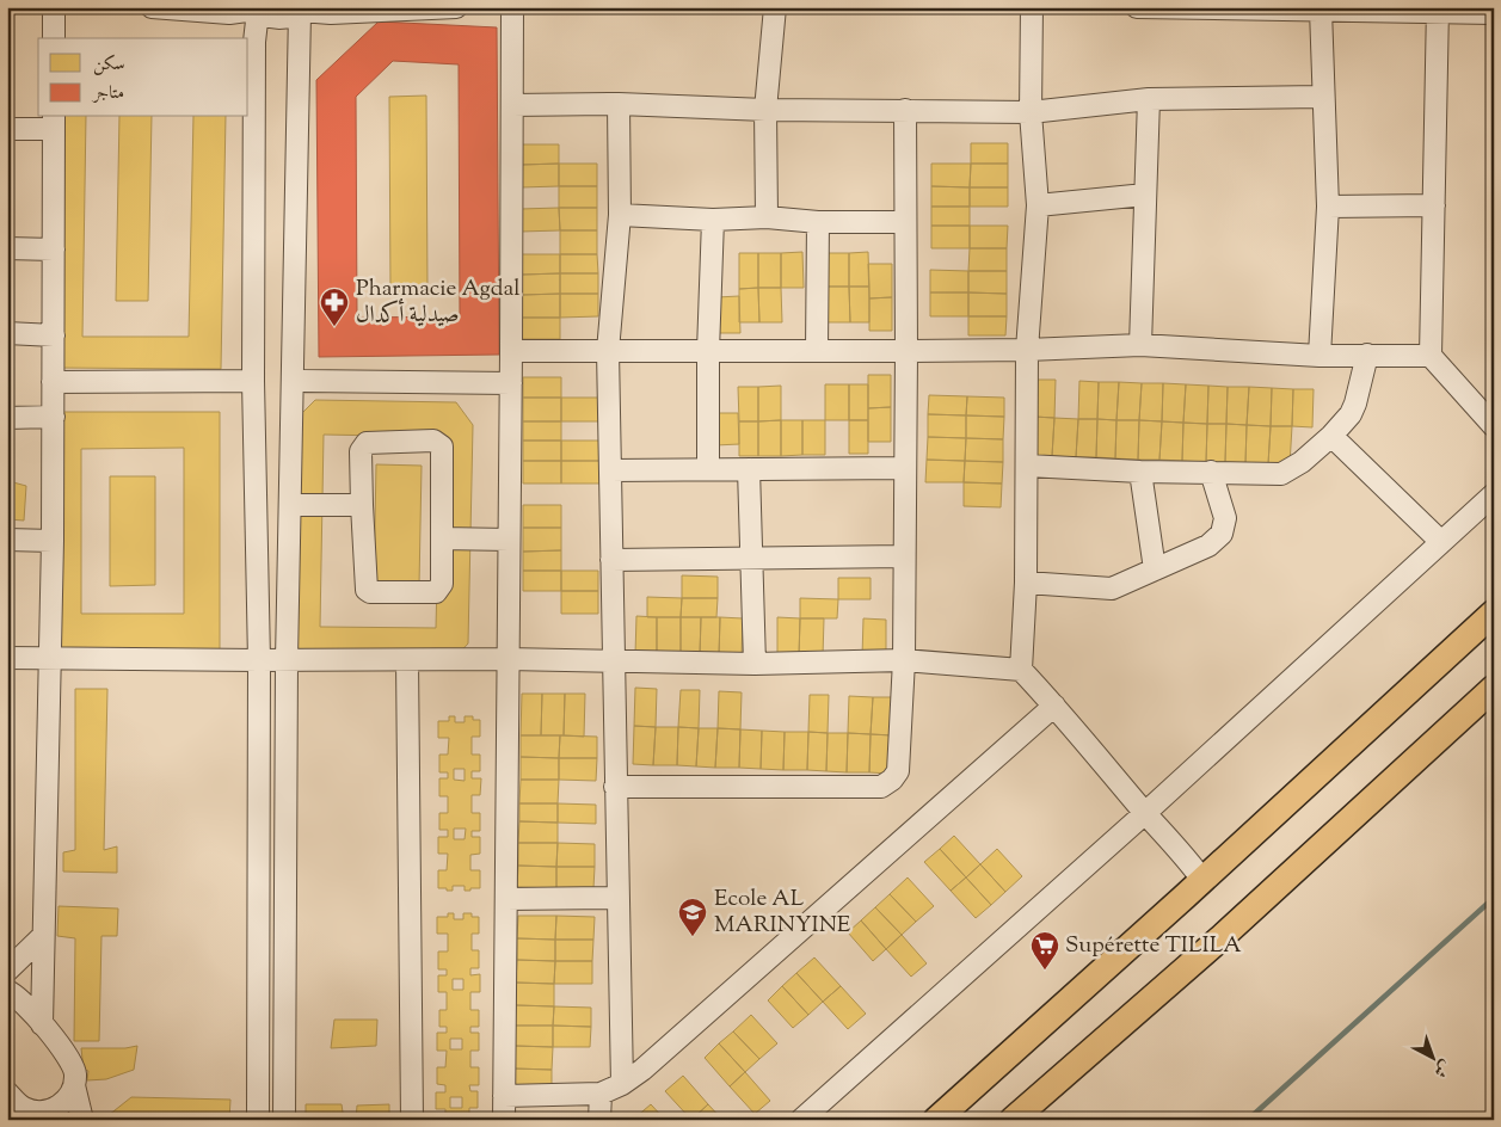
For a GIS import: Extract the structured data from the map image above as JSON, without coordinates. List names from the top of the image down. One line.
{"places":{"pharmacy":["Pharmacie Agdal صيدلية أكدال"],"school or university":["Ecole AL MARINYINE"],"supermarket":["Supérette TILILA"]},"legend":["سكن","متاجر"],"north":"bottom right"}
